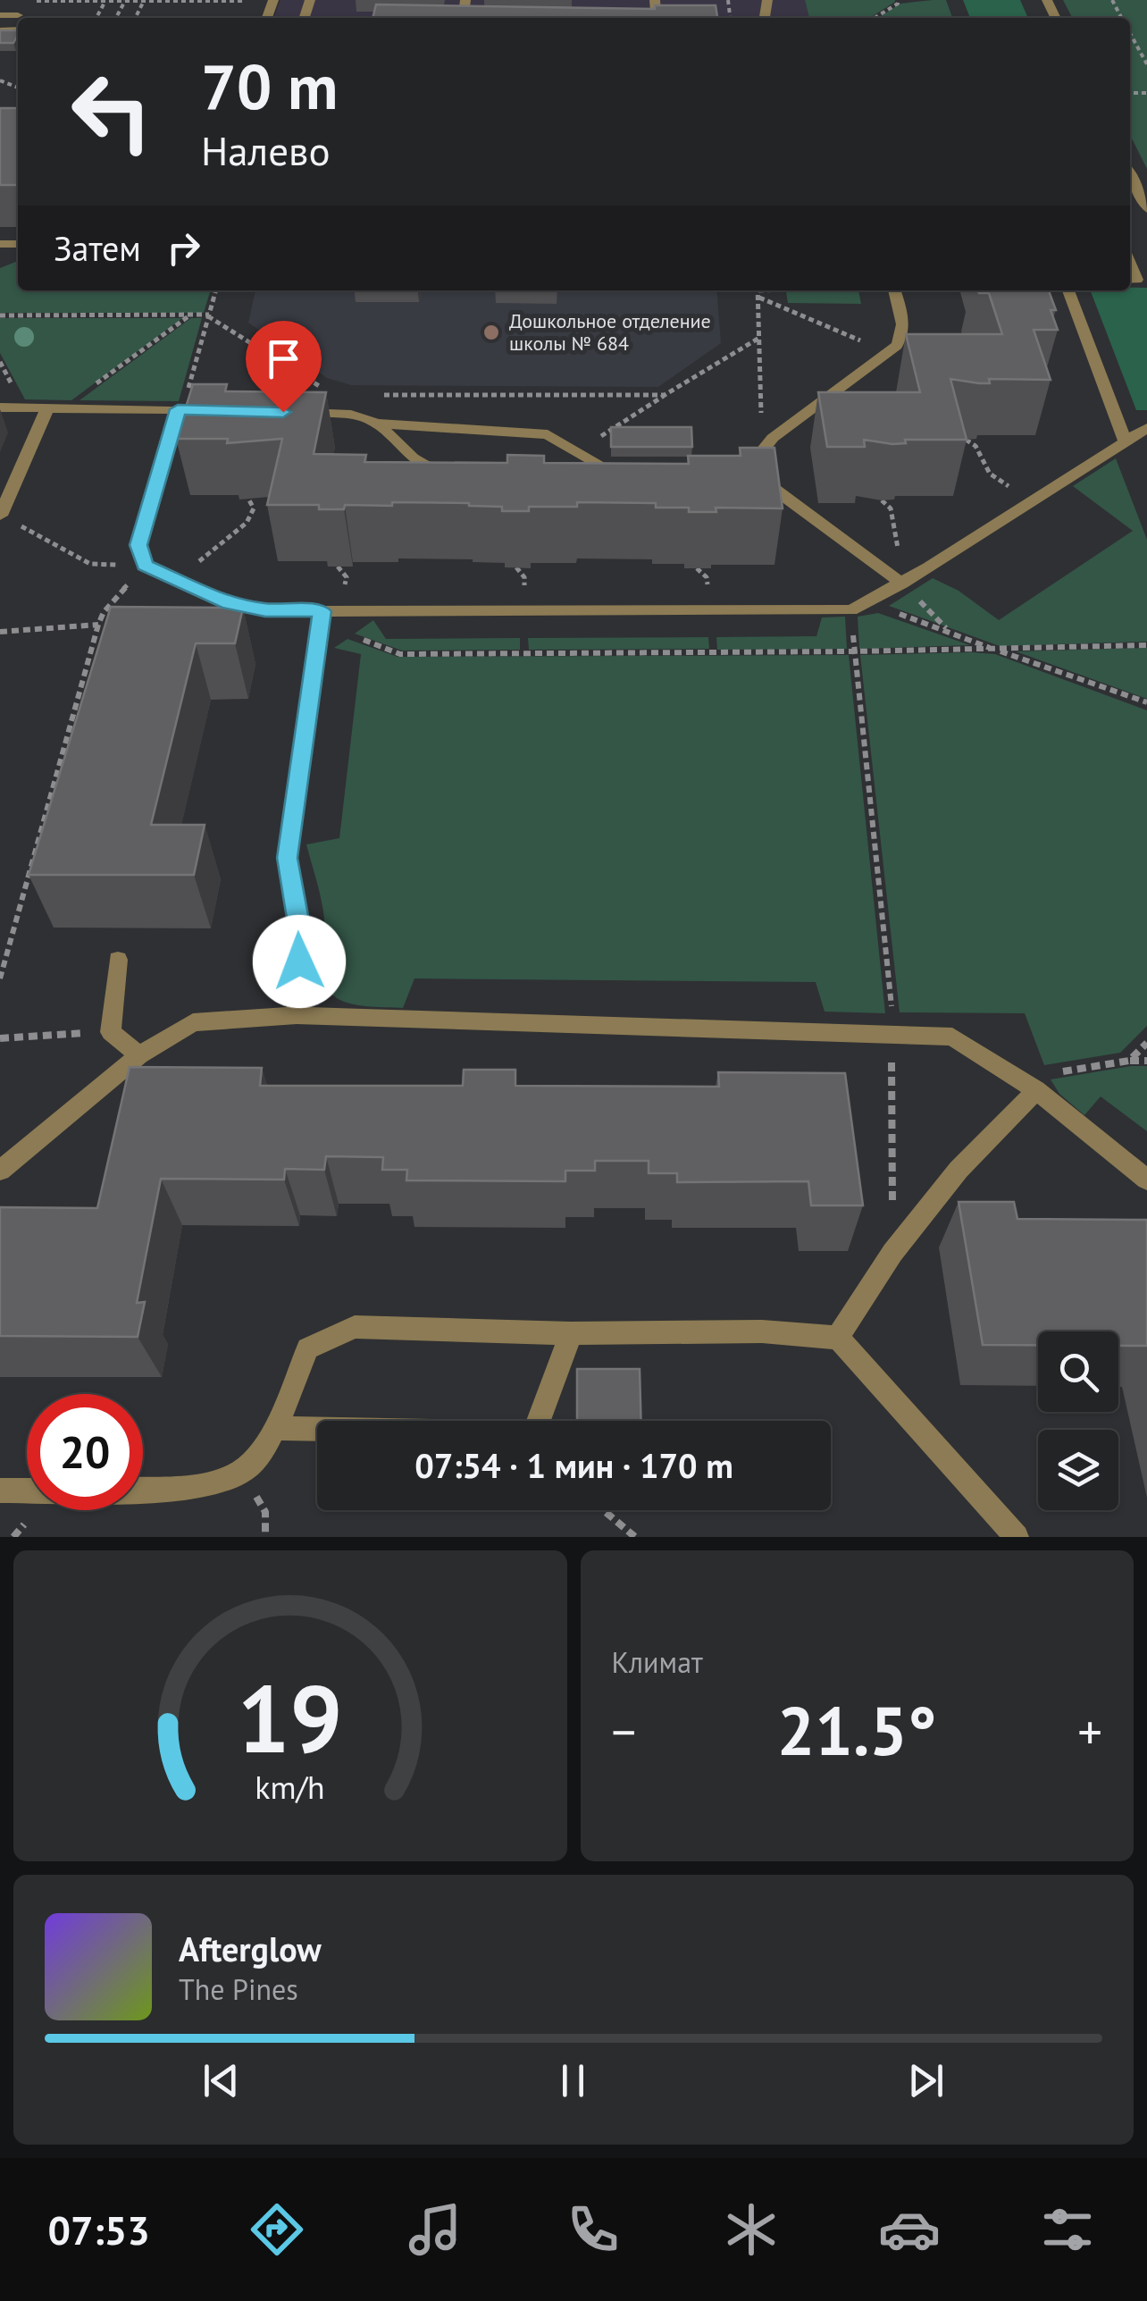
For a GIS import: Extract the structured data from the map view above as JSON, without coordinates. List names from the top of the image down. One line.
{"places":["Дошкольное отделение школы № 684"],"page":{"turn":["70 m","Налево"],"then":"Затем","limit":"20","trip":"07:54 · 1 мин · 170 m","tile":"Климат","heat":["−","21.5°","+"],"song":["Afterglow","The Pines"],"tabs":"07:53","gauge":["19","km/h"]}}
